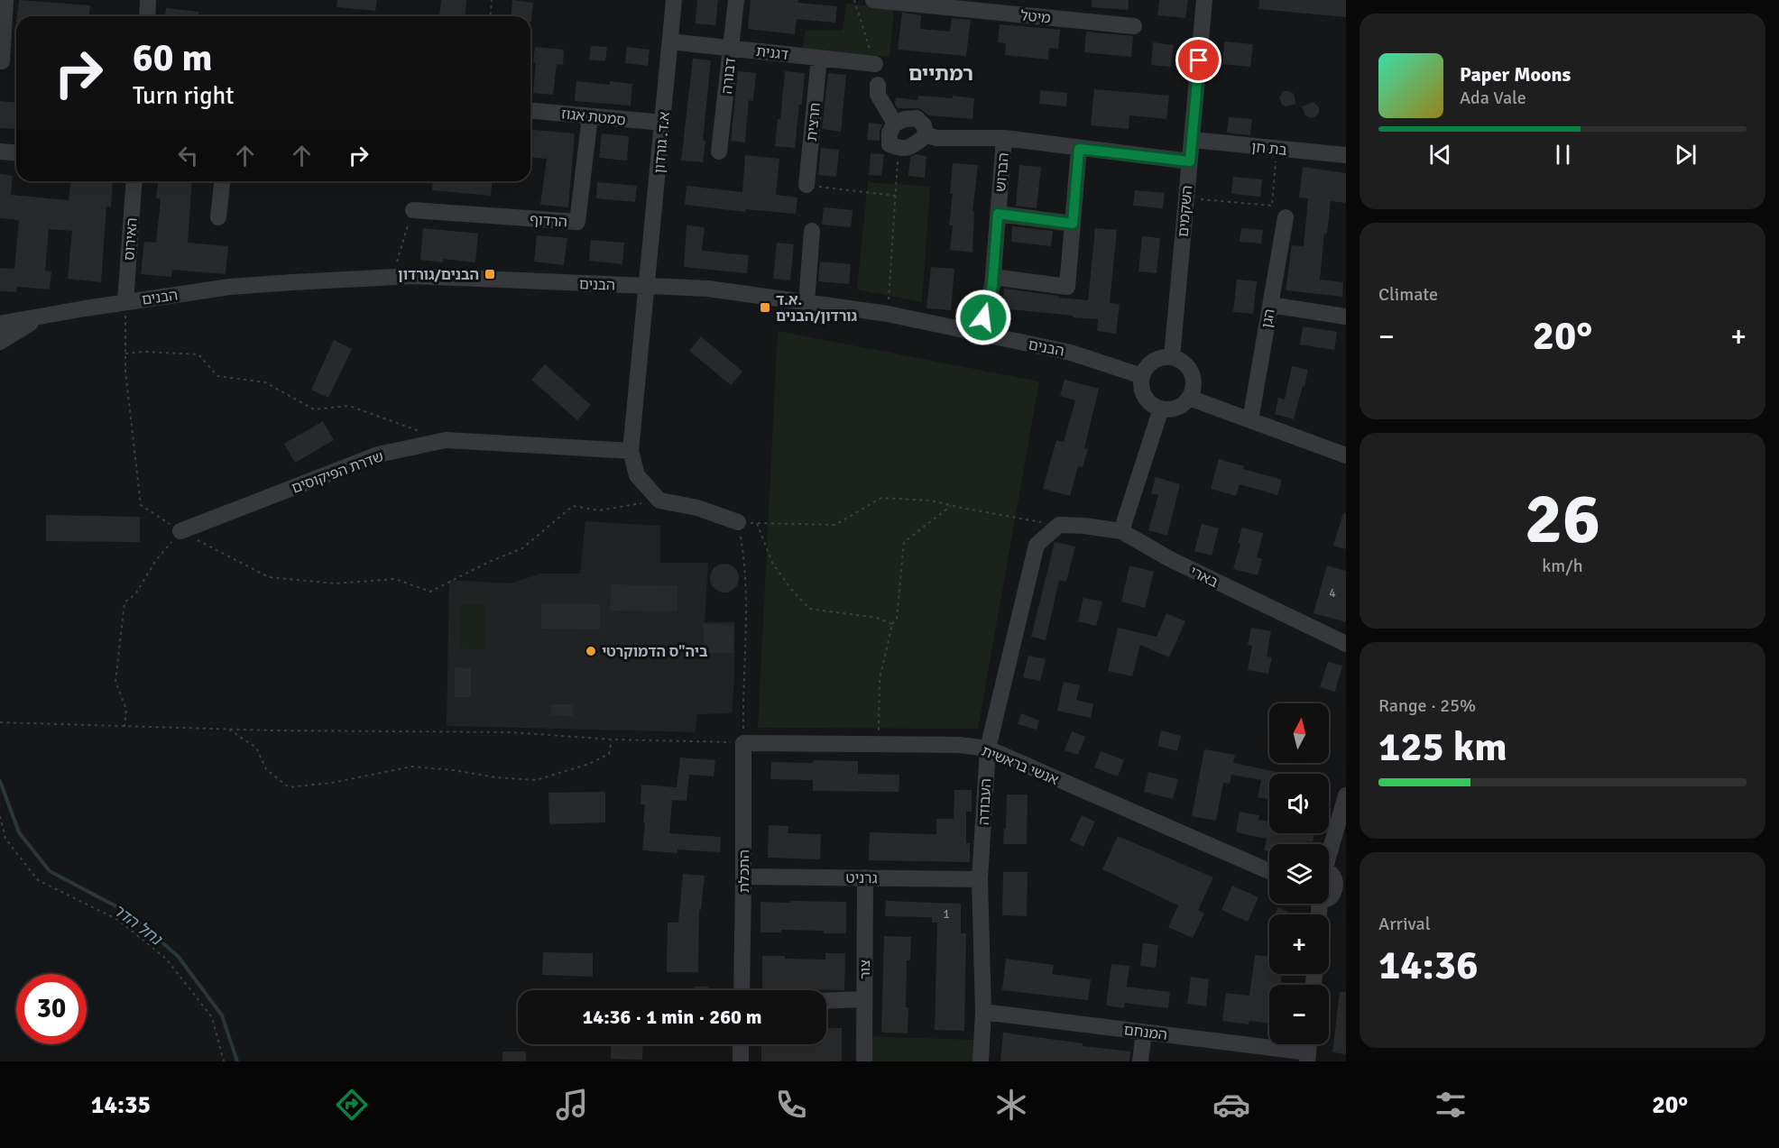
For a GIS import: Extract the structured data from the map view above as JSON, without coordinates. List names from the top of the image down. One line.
{"streets":{"street":["מיטל","דגנית","דבורה","סמטת אגוז","חרצית","א.ד. גורדון","בת חן","הברוש","השקמים","הרדוף","האירוס","הבנים","הגן","שדרת הפיקוסים","בארי","אנשי בראשית","העבודה","התכלת","גרניט","צור","המנחם"]},"crossings":[["דגנית","דבורה"],["דגנית","חרצית"],["דגנית","א.ד. גורדון"],["סמטת אגוז","א.ד. גורדון"],["סמטת אגוז","הרדוף"],["א.ד. גורדון","הבנים"],["א.ד. גורדון","שדרת הפיקוסים"],["בת חן","השקמים"],["הברוש","השקמים"],["הברוש","הבנים"],["השקמים","הבנים"],["האירוס","הבנים"],["בארי","העבודה"],["אנשי בראשית","העבודה"],["אנשי בראשית","התכלת"],["העבודה","גרניט"],["העבודה","המנחם"],["התכלת","גרניט"],["גרניט","צור"]],"districts":["רמתיים"],"water":["נחל הדר"],"places":{"transit":["הבנים/גורדון","א.ד. גורדון/הבנים"],"other":["ביה\"ס הדמוקרטי"]},"house_numbers":["4","1"],"north":"top","page":{"turn":["60 m","Turn right"],"song":["Paper Moons","Ada Vale"],"tile":["Climate",["26","km/h"],["Range · 25%","125 km"],["Arrival","14:36"]],"heat":["−","20°","+"],"map_buttons":["+","−"],"limit":"30","trip":"14:36 · 1 min · 260 m","tabs":["14:35","20°"]}}
